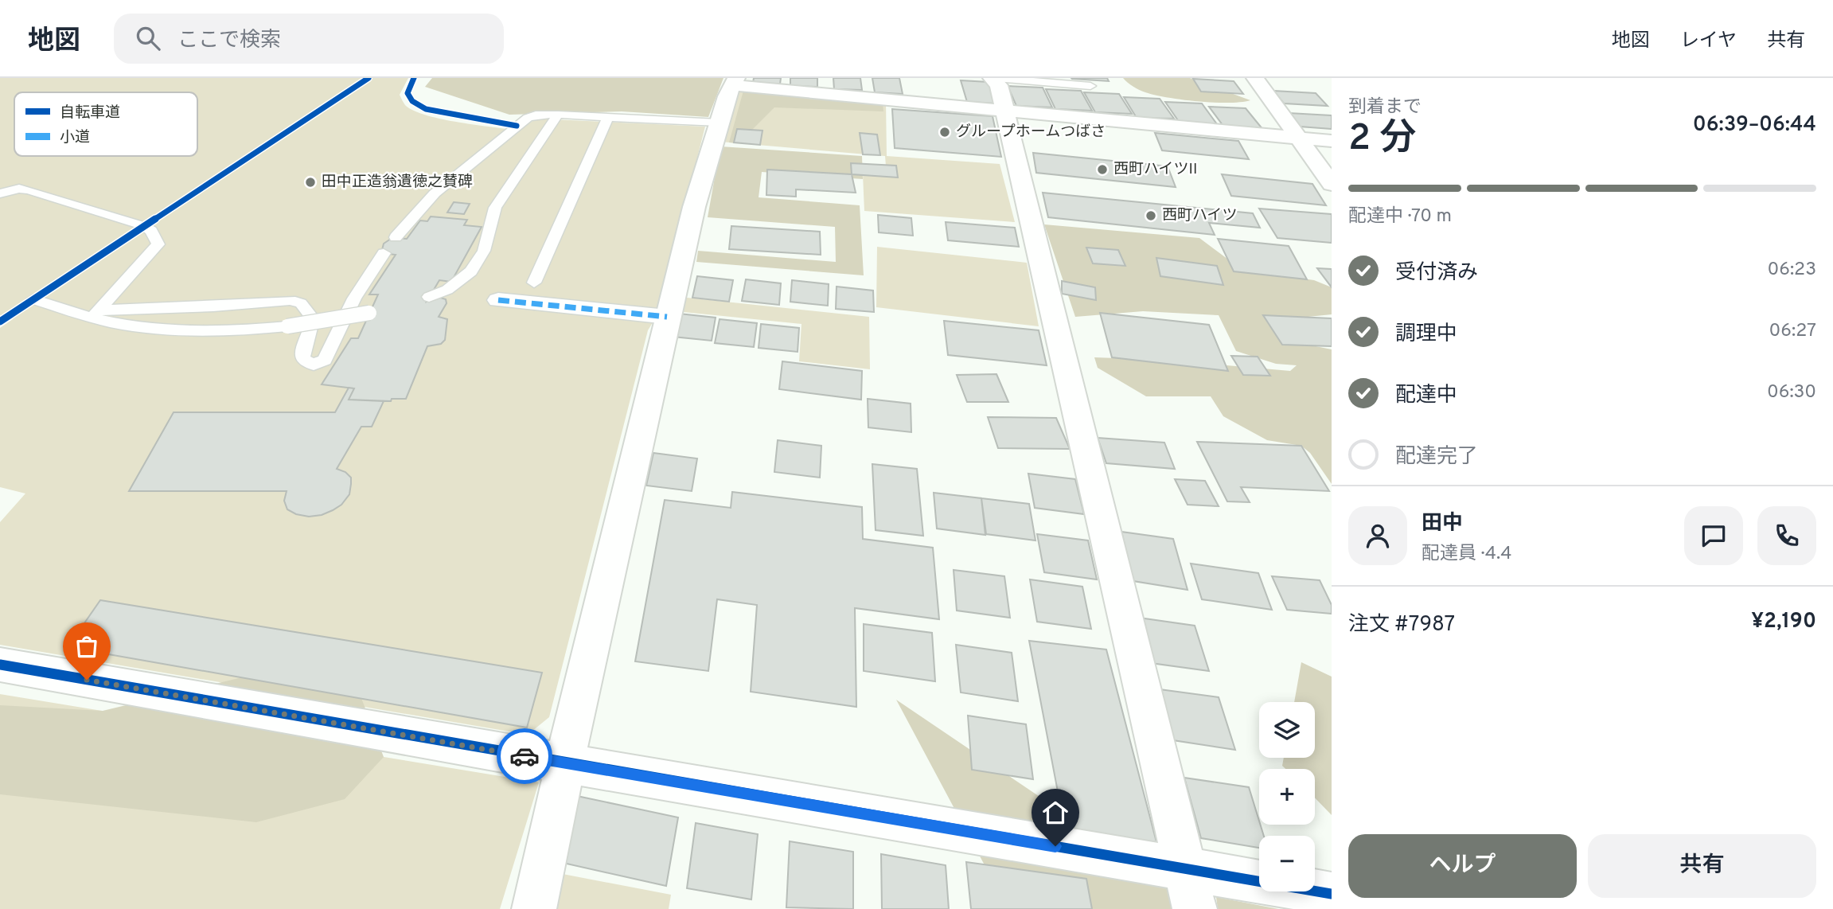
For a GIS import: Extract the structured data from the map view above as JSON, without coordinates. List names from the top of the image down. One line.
{"places":["グループホームつばさ","西町ハイツII","田中正造翁遺徳之賛碑","西町ハイツ"],"legend":["自転車道","小道"],"page":{"header":"地図","search":"ここで検索","nav":["地図","レイヤ","共有"],"heading":["2 分","到着まで","06:39–06:44"],"panel":["田中","配達員 · 4.4","注文 #7987","¥2,190"],"bar":"配達中 · 70 m","list":[["受付済み","06:23"],["調理中","06:27"],["配達中","06:30"],"配達完了"],"map_buttons":["+","−"],"buttons":["ヘルプ","共有"]}}
